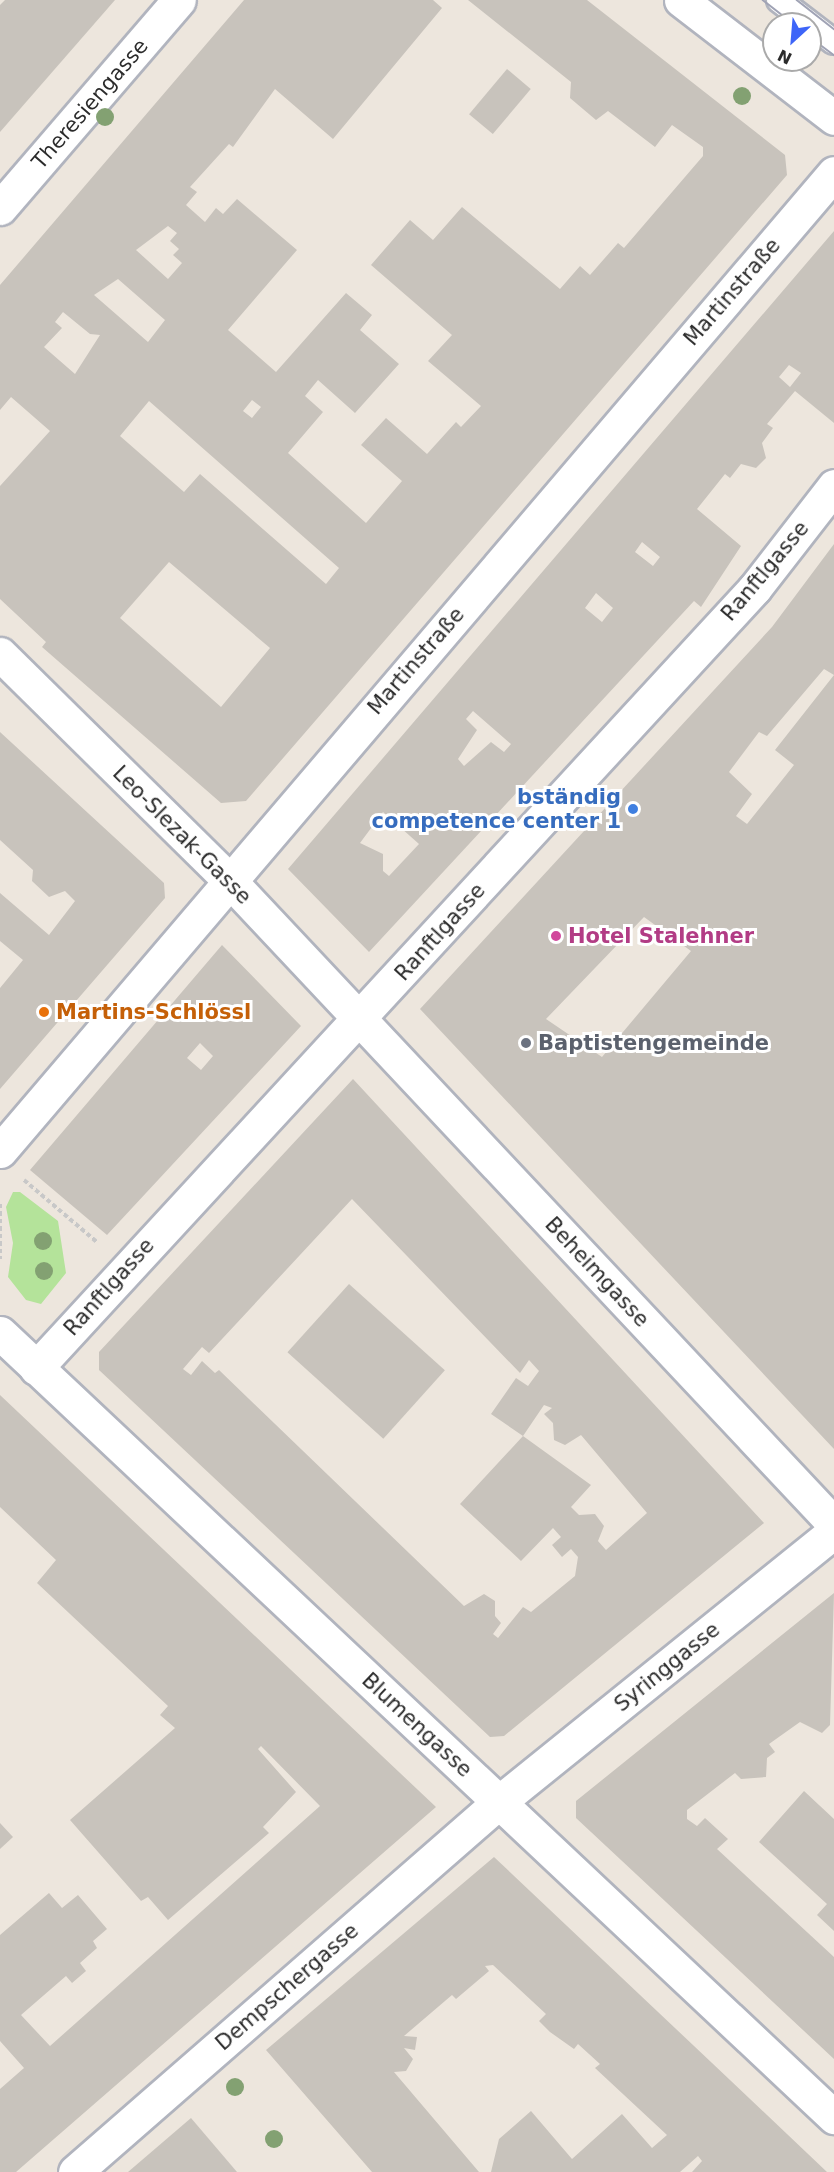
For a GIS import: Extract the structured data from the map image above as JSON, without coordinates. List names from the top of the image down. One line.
{"streets":{"street":["Theresiengasse","Martinstraße","Ranftlgasse","Leo-Slezak-Gasse","Beheimgasse","Syringgasse","Blumengasse","Dempschergasse"]},"crossings":[["Martinstraße","Leo-Slezak-Gasse"],["Ranftlgasse","Leo-Slezak-Gasse"],["Ranftlgasse","Beheimgasse"],["Ranftlgasse","Blumengasse"],["Leo-Slezak-Gasse","Beheimgasse"],["Syringgasse","Blumengasse"],["Syringgasse","Dempschergasse"],["Blumengasse","Dempschergasse"]],"places":["bständig competence center 1","Hotel Stalehner","Martins-Schlössl","Baptistengemeinde"],"north":"bottom left"}
